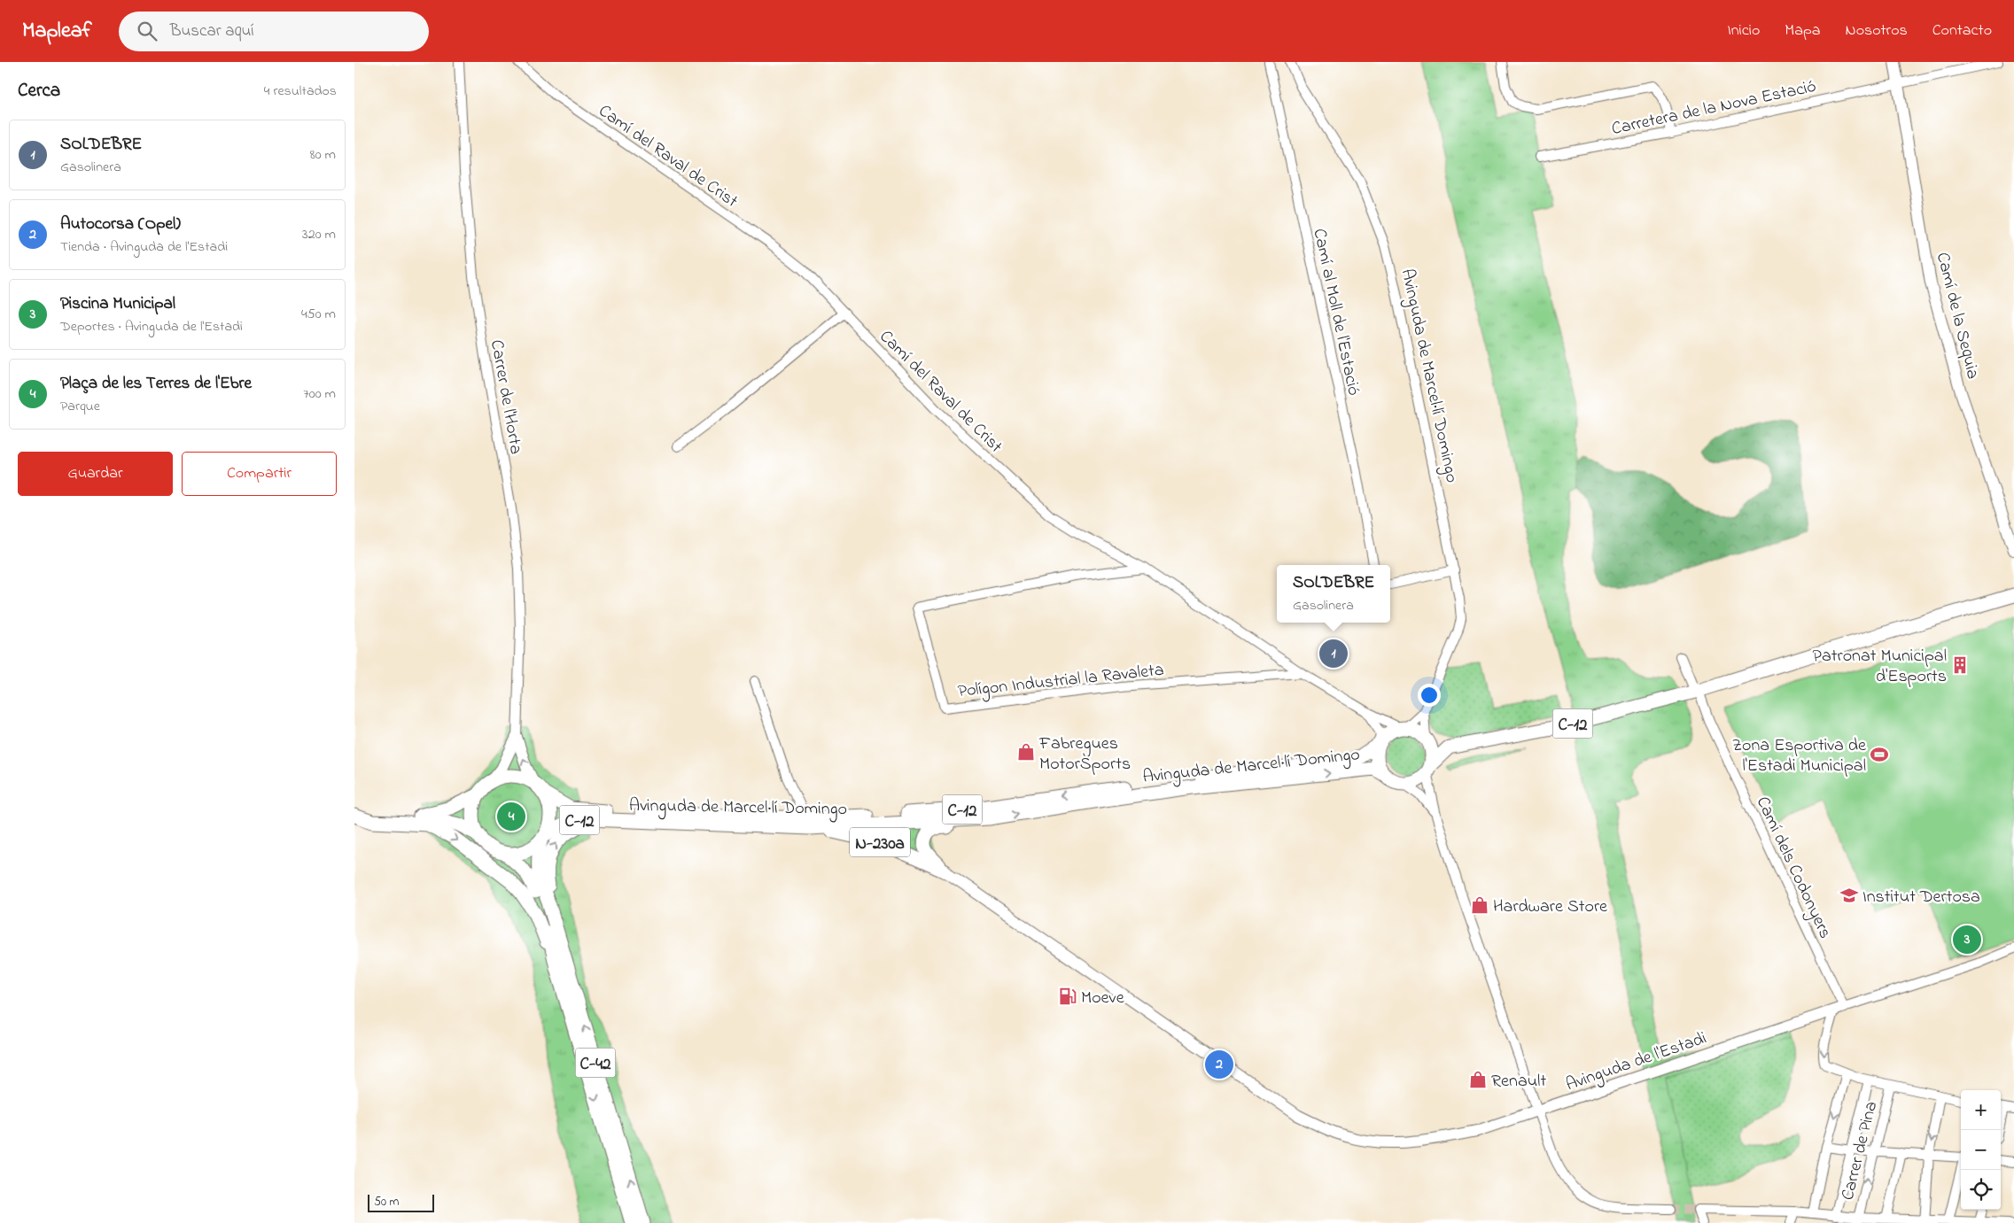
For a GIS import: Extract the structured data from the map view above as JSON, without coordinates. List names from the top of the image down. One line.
{"streets":{"main road":["Avinguda de Marcel·lí Domingo","C-12","N-230a","C-42"],"street":["Carretera de la Nova Estació","Camí del Raval de Crist","Camí al Moll de l'Estació","Camí de la Sequia","Carrer de l'Horta","Polígon Industrial la Ravaleta","Camí dels Codonyers","Avinguda de l'Estadi","Carrer de Pina"]},"crossings":[["Carretera de la Nova Estació","Camí de la Sequia"],["Camí del Raval de Crist","Avinguda de Marcel·lí Domingo"],["Camí del Raval de Crist","Polígon Industrial la Ravaleta"],["Camí del Raval de Crist","C-12"],["Avinguda de Marcel·lí Domingo","C-12"],["Avinguda de Marcel·lí Domingo","N-230a"],["C-12","N-230a"],["C-12","Camí dels Codonyers"],["C-12","C-42"],["N-230a","Avinguda de l'Estadi"],["Camí dels Codonyers","Avinguda de l'Estadi"]],"places":{"building":["Patronat Municipal d'Esports"],"shop":["Fabregues MotorSports","Hardware Store","Renault"],"sports":["Zona Esportiva de l'Estadi Municipal"],"school or university":["Institut Dertosa"],"fuel station":["Moeve"]},"scale_bar":"50 m","page":{"header":"Mapleaf","search":"Buscar aquí","nav":["Inicio","Mapa","Nosotros","Contacto"],"heading":["Cerca","4 resultados"],"list":[{"mark":"1","name":"SOLDEBRE","note":"Gasolinera","value":"80 m"},{"mark":"2","name":"Autocorsa (Opel)","note":"Tienda · Avinguda de l'Estadi","value":"320 m"},{"mark":"3","name":"Piscina Municipal","note":"Deportes · Avinguda de l'Estadi","value":"450 m"},{"mark":"4","name":"Plaça de les Terres de l'Ebre","note":"Parque","value":"700 m"}],"buttons":["Guardar","Compartir"],"popup":["SOLDEBRE","Gasolinera"],"pins":["1","4","3","2"],"map_buttons":["+","−"],"scale":"50 m"}}
